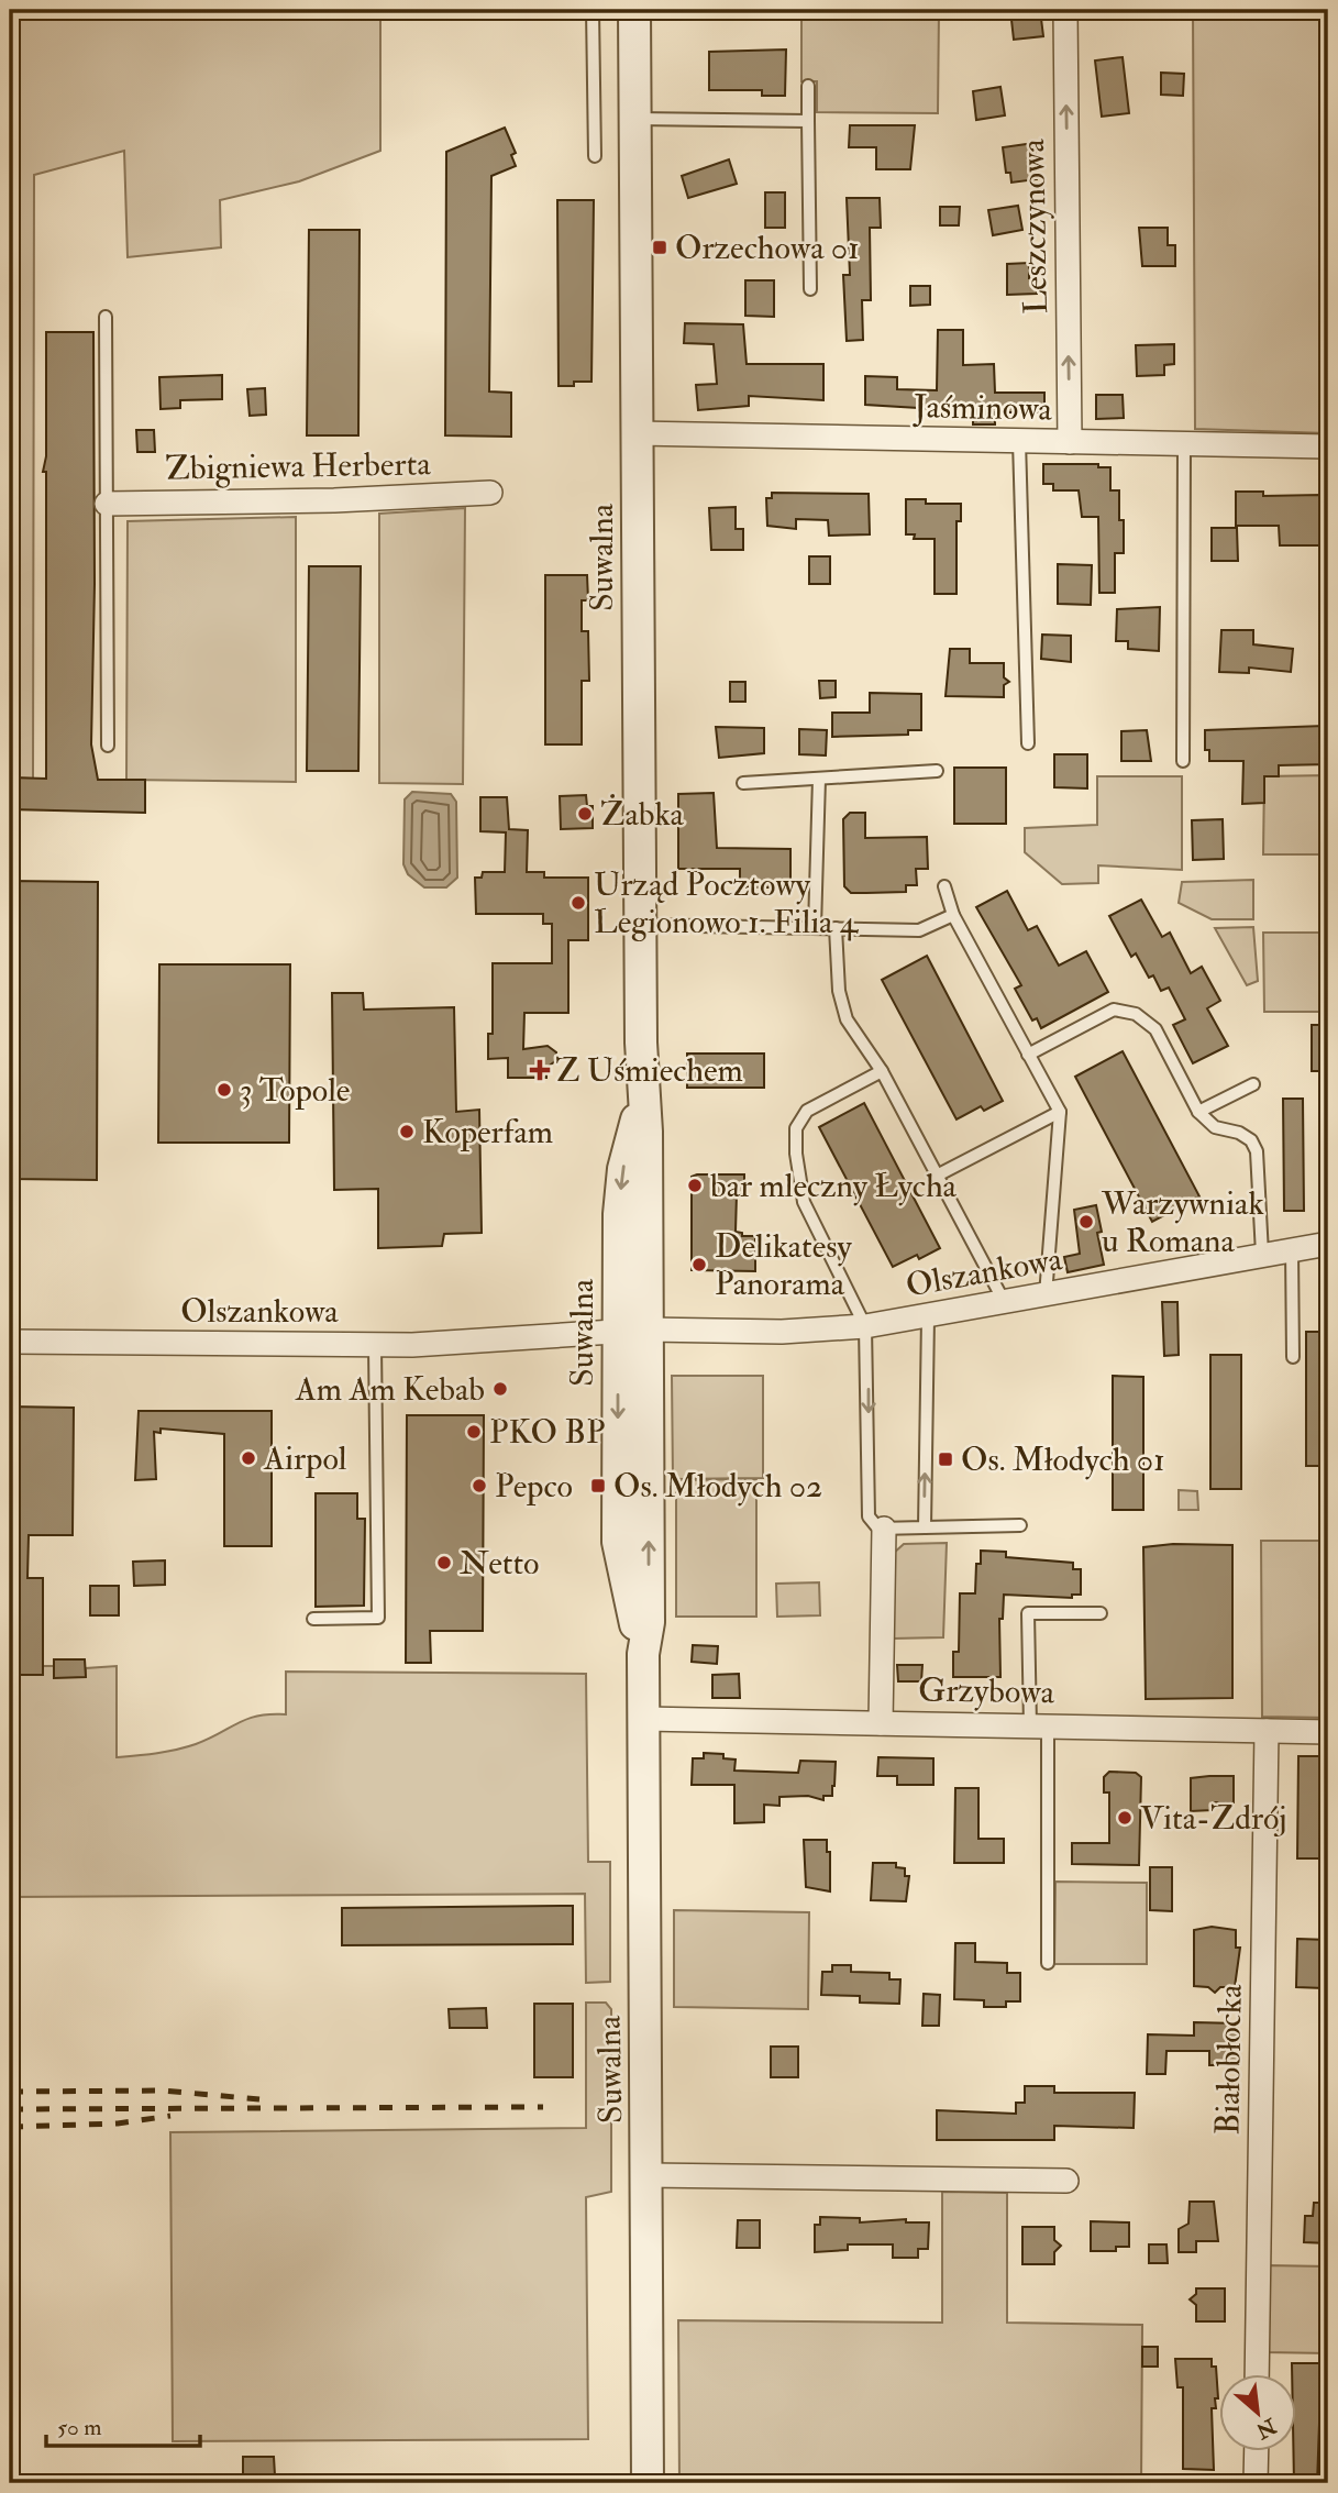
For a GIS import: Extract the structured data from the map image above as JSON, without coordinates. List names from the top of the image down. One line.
{"streets":{"street":["Leszczynowa","Jaśminowa","Zbigniewa Herberta","Suwalna","Olszankowa","Grzybowa","Białobłocka"]},"crossings":[["Leszczynowa","Jaśminowa"],["Jaśminowa","Suwalna"],["Suwalna","Olszankowa"],["Suwalna","Grzybowa"],["Grzybowa","Białobłocka"]],"one_way":["Leszczynowa"],"places":{"transit":["Orzechowa 01","Os. Młodych 01","Os. Młodych 02"],"other":["Żabka","Urząd Pocztowy Legionowo 1. Filia 4","3 Topole","Koperfam","bar mleczny Łycha","Warzywniak u Romana","Delikatesy Panorama","Am Am Kebab","PKO BP","Airpol","Pepco","Netto","Vita-Zdrój"],"health":["Z Uśmiechem"]},"scale_bar":"50 m","north":"bottom right"}
